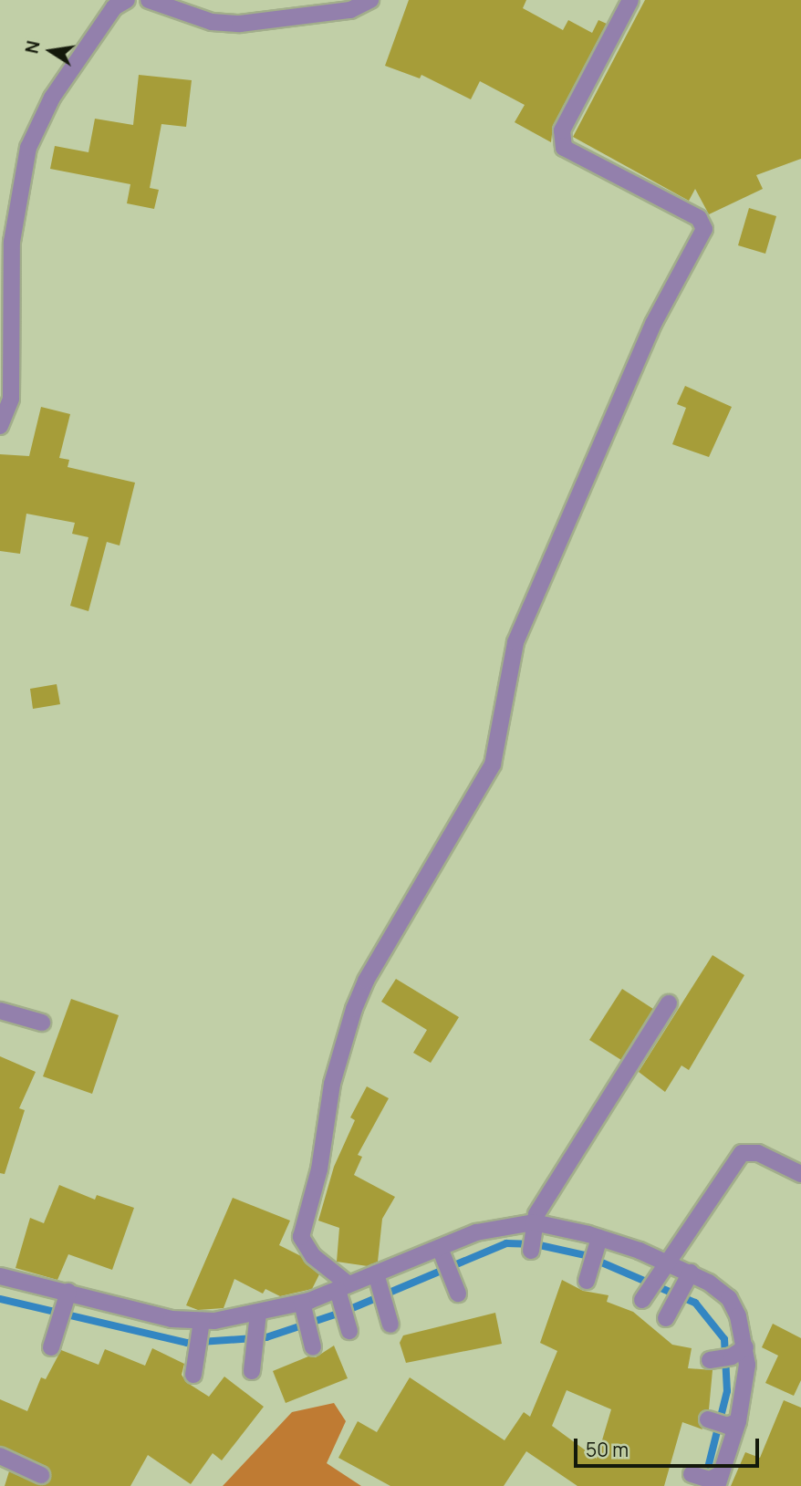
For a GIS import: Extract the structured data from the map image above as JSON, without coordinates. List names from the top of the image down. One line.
{"scale_bar":"50 m","north":"left"}
